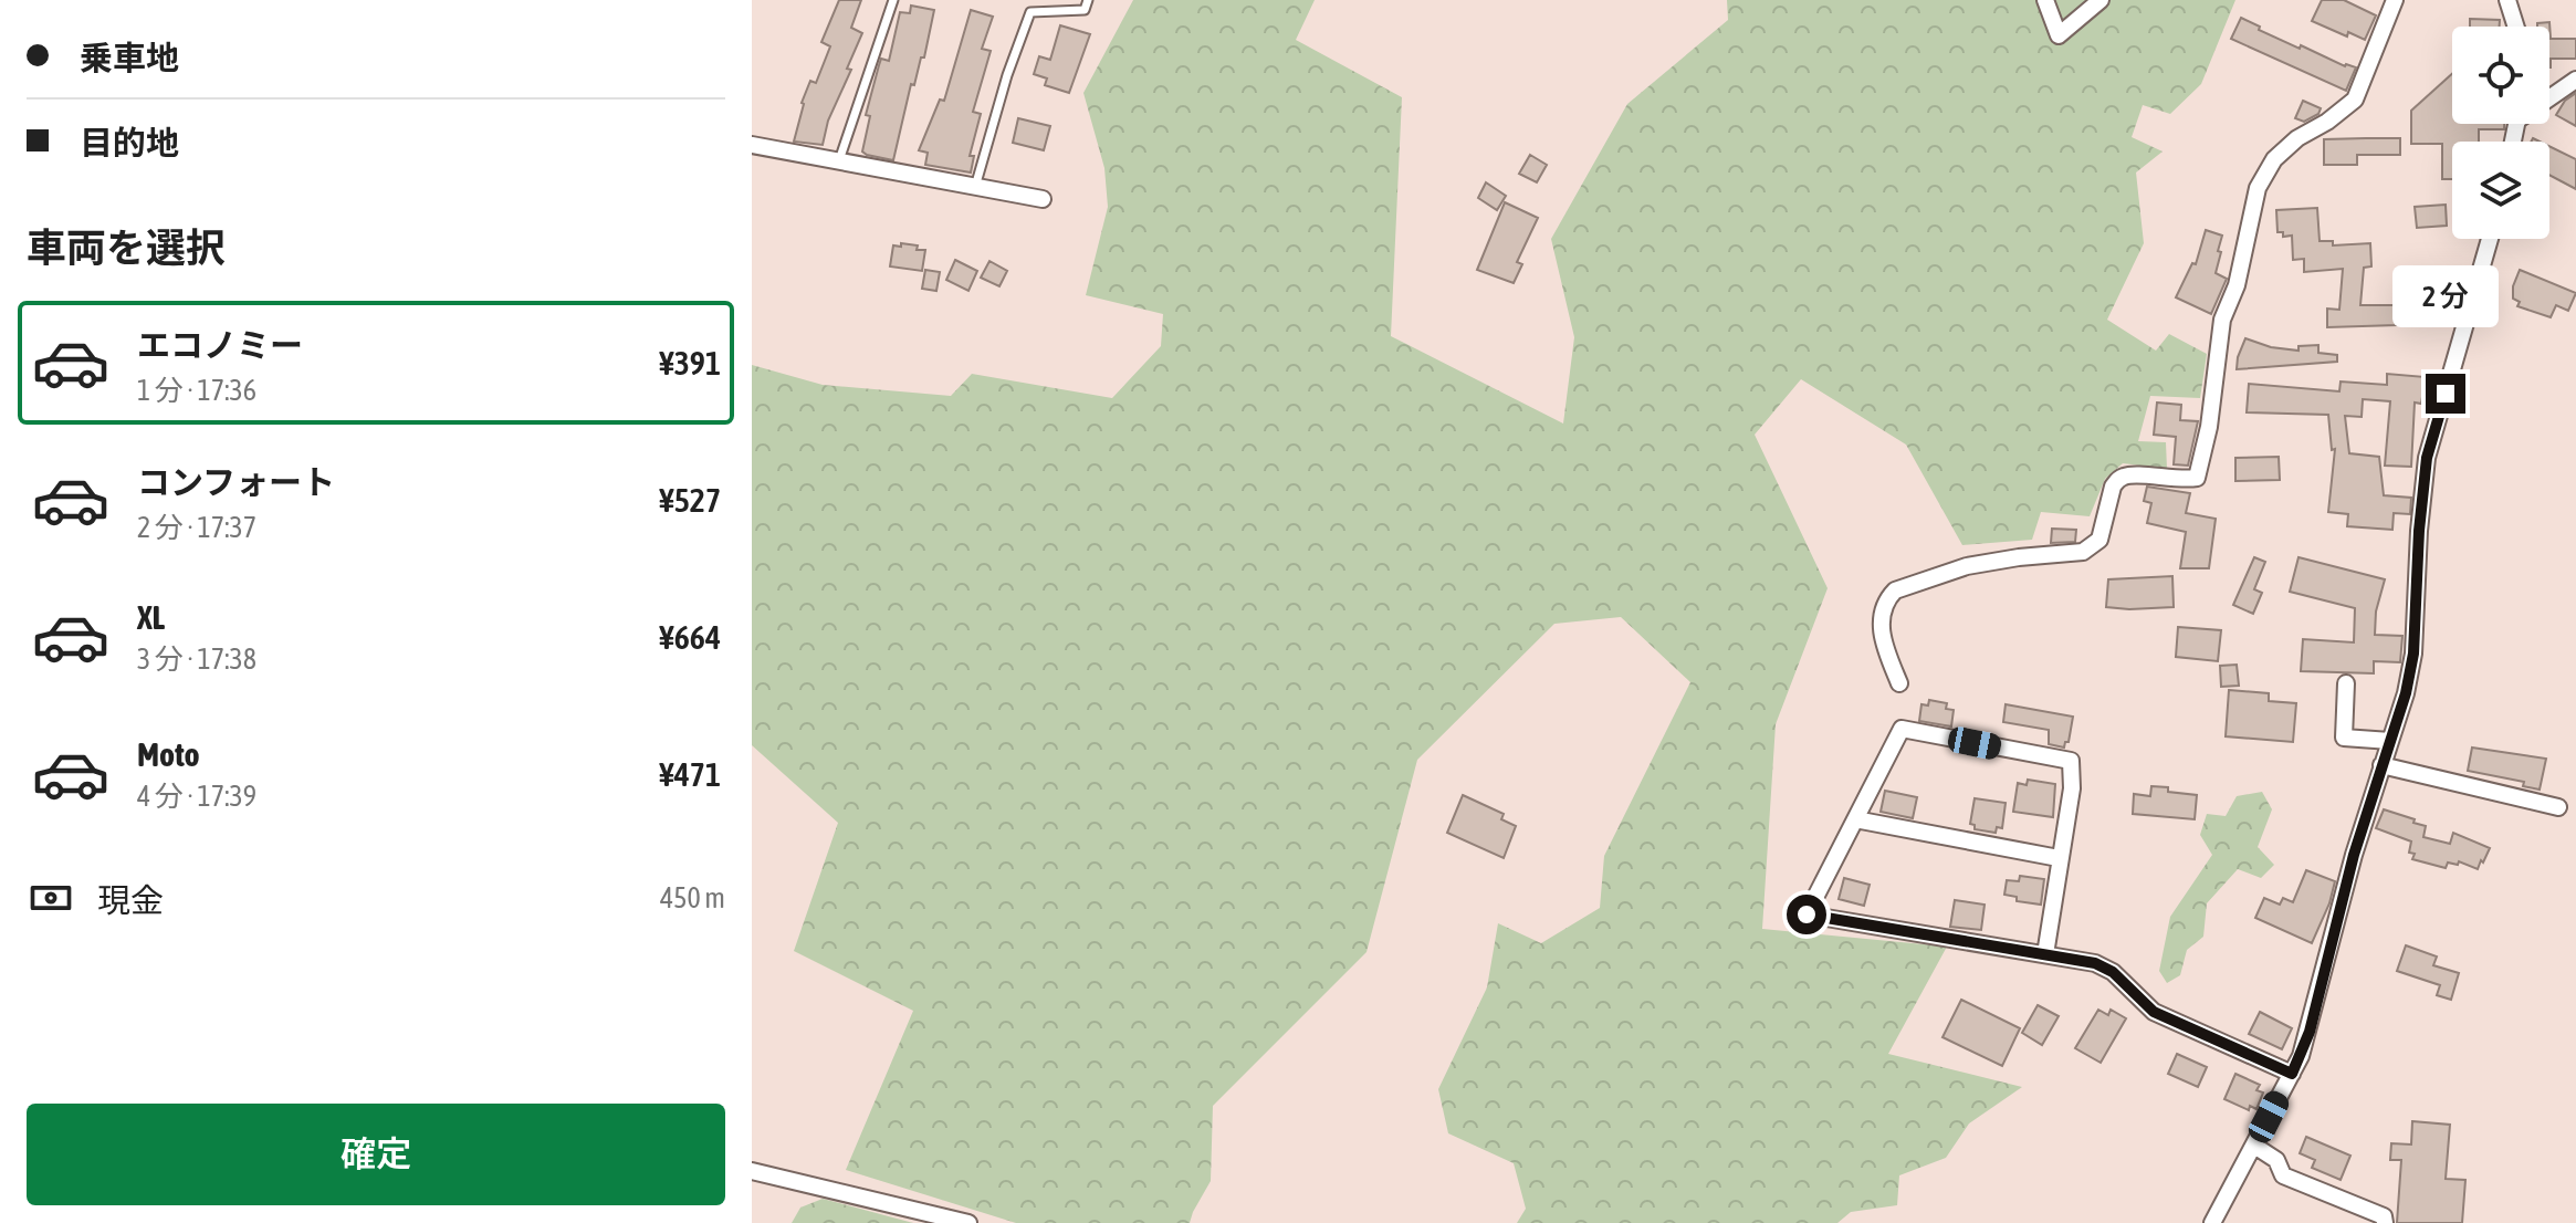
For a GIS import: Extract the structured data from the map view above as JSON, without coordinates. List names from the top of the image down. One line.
{"page":{"banner":["乗車地","目的地"],"heading":"車両を選択","bubble":"2 分","list":[{"name":"エコノミー","note":"1 分 · 17:36","value":"¥391"},{"name":"コンフォート","note":"2 分 · 17:37","value":"¥527"},{"name":"XL","note":"3 分 · 17:38","value":"¥664"},{"name":"Moto","note":"4 分 · 17:39","value":"¥471"}],"pay":["現金","450 m"],"buttons":"確定"}}
